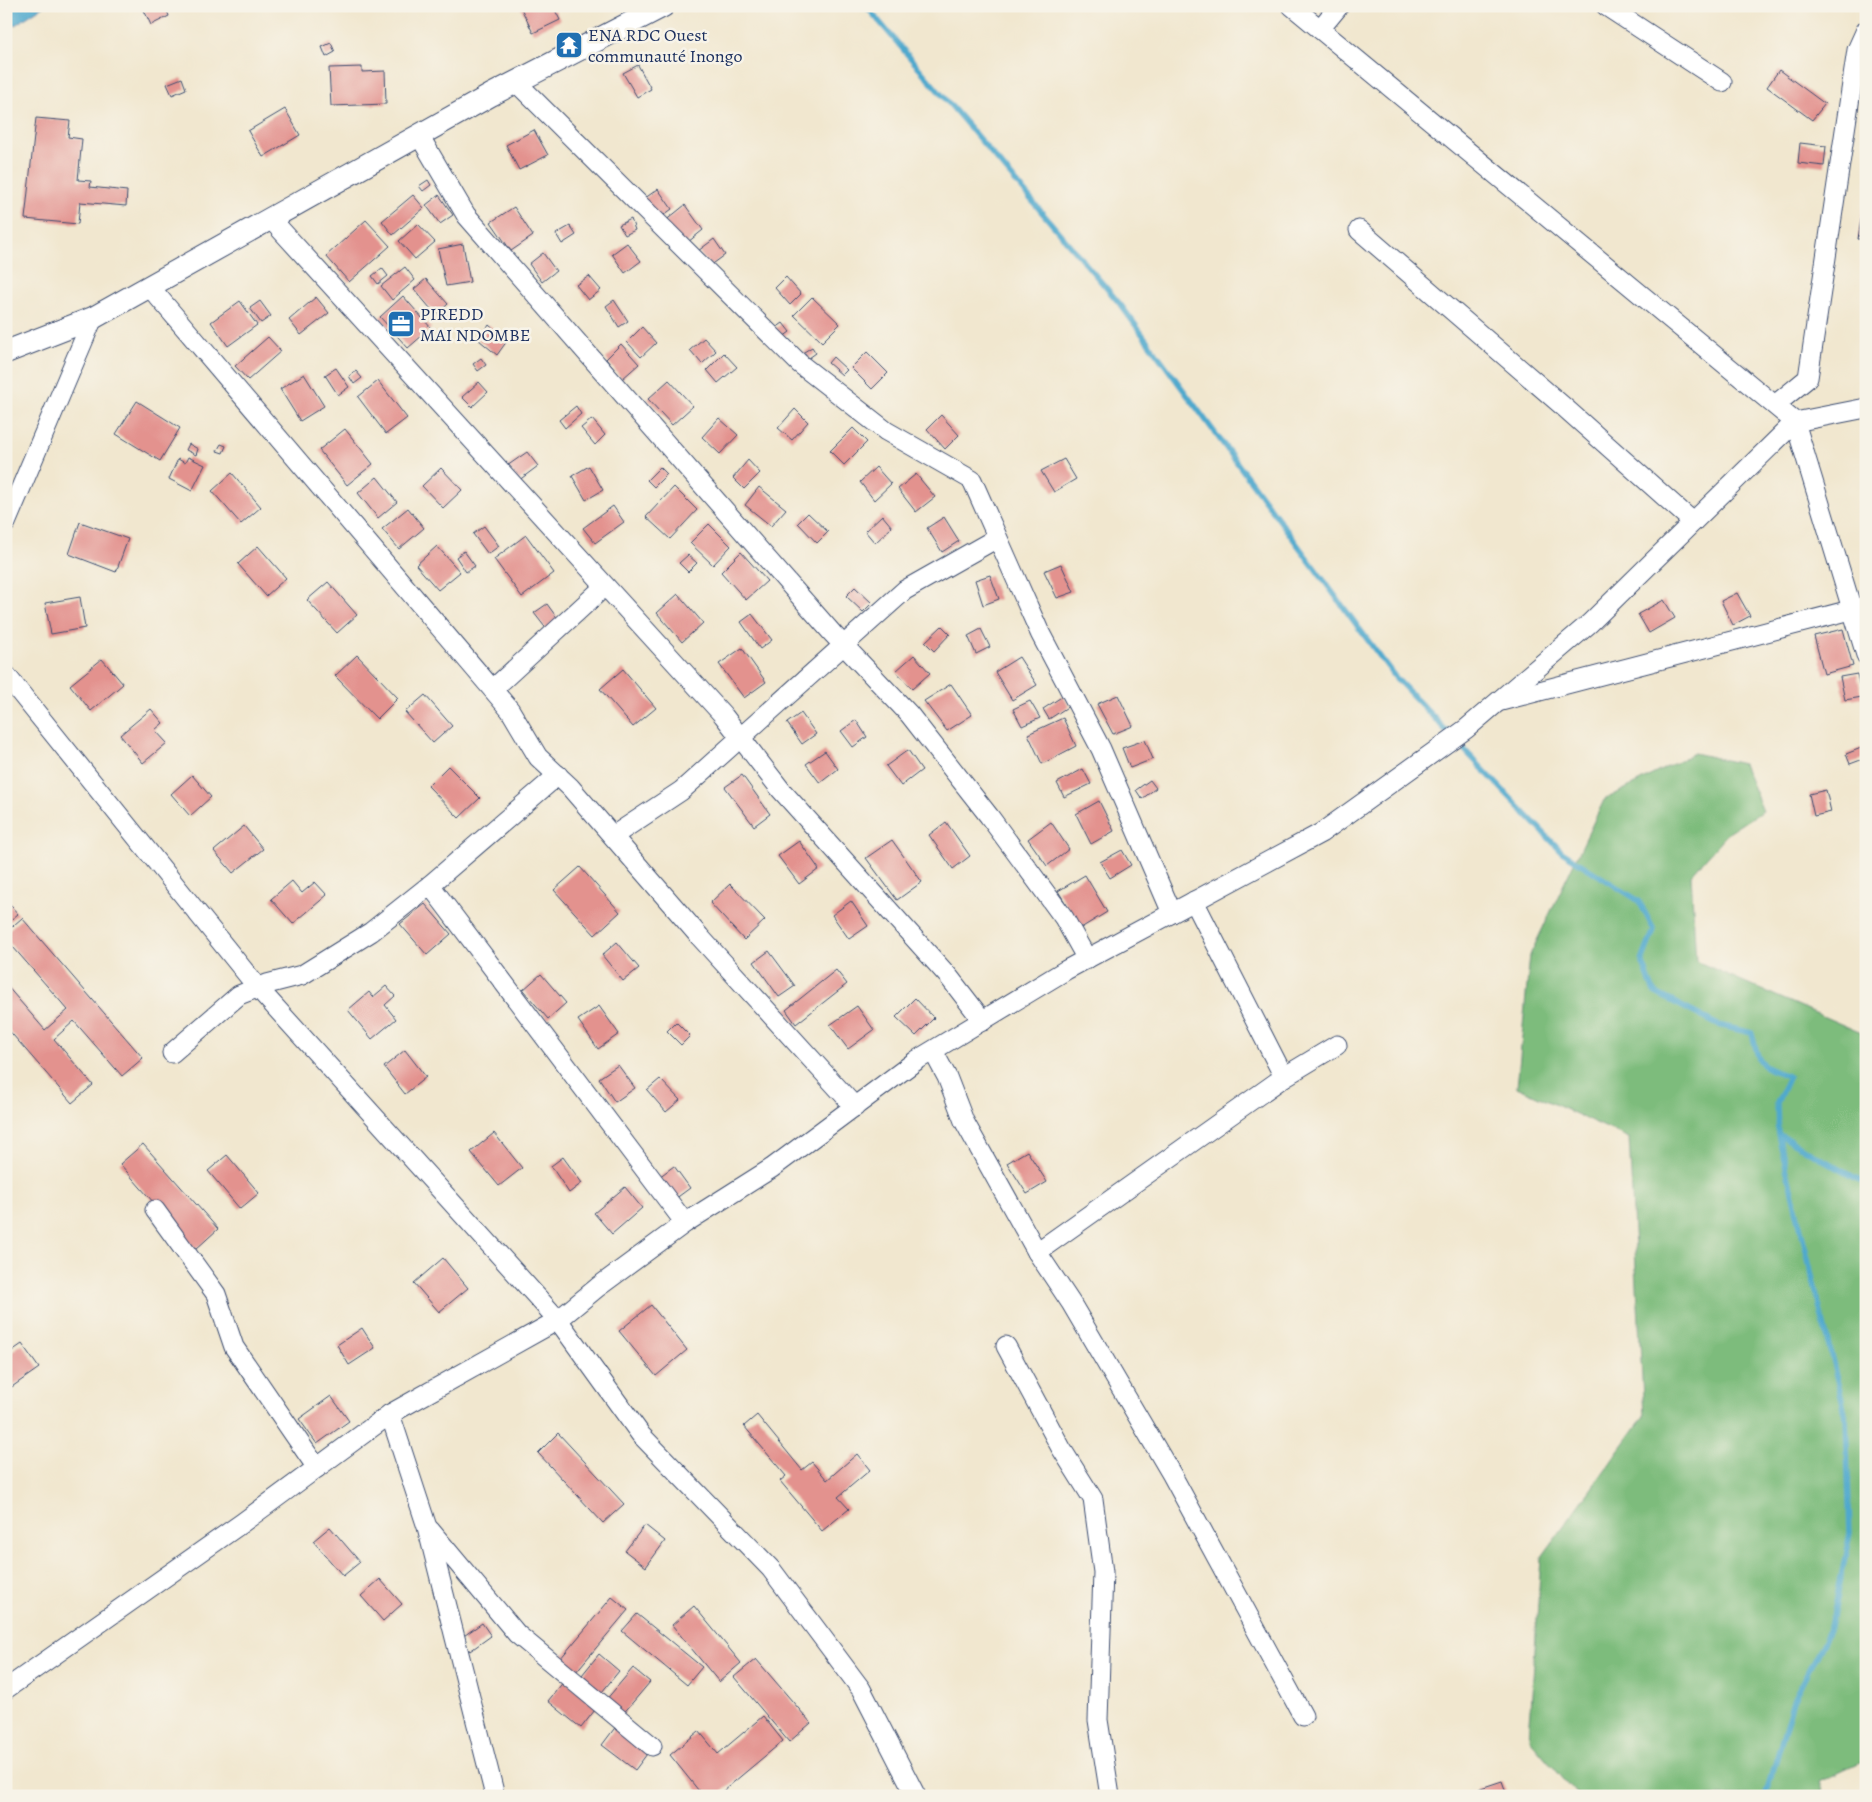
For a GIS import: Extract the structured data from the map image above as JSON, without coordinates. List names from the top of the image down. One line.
{"places":{"temple":["ENA RDC Ouest communauté Inongo"],"office":["PIREDD MAI NDOMBE"]}}
